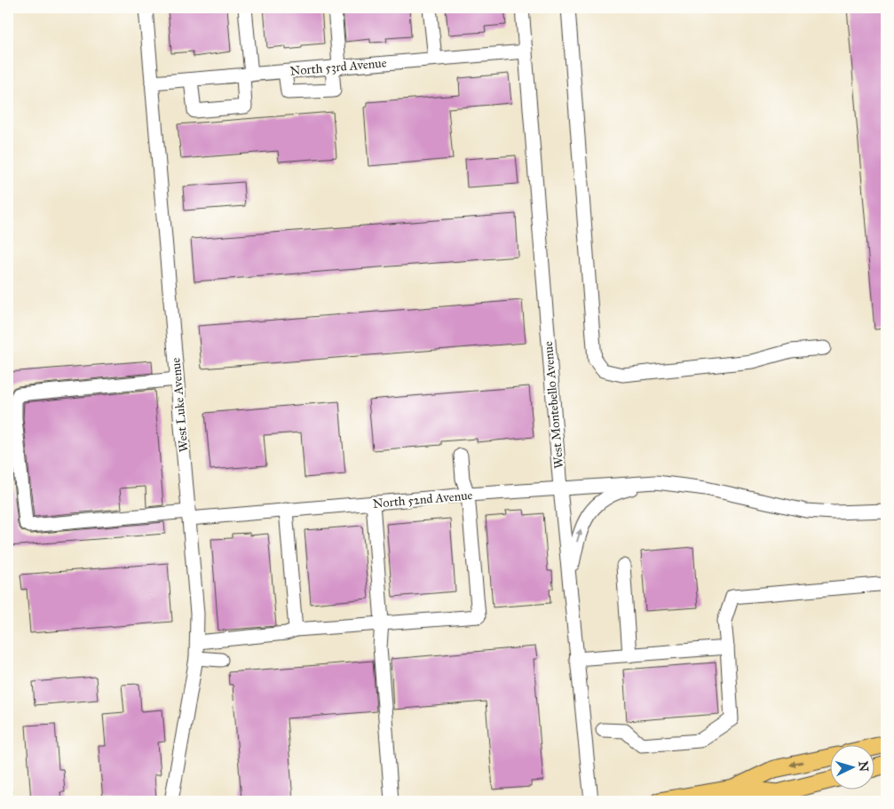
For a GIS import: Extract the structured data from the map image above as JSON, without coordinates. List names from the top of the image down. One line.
{"streets":{"street":["North 53rd Avenue","West Luke Avenue","West Montebello Avenue","North 52nd Avenue"]},"crossings":[["North 53rd Avenue","West Luke Avenue"],["North 53rd Avenue","West Montebello Avenue"],["West Luke Avenue","North 52nd Avenue"],["West Montebello Avenue","North 52nd Avenue"]],"north":"right"}
